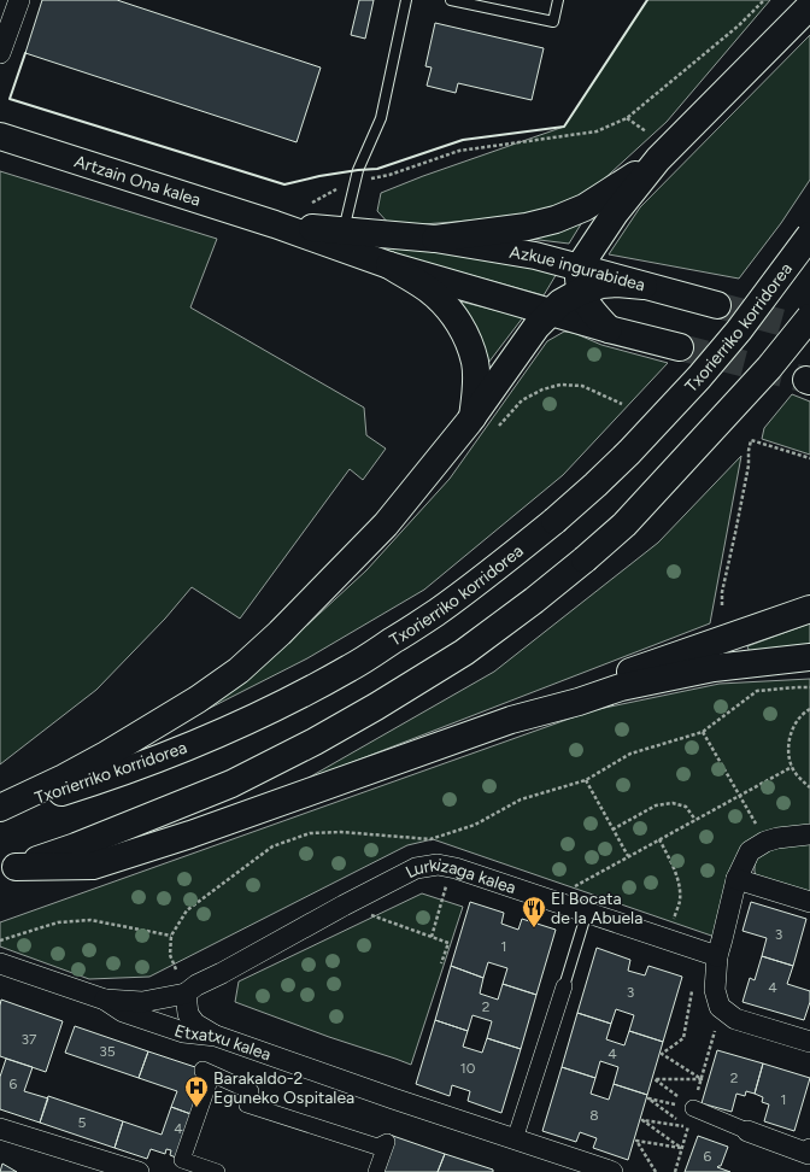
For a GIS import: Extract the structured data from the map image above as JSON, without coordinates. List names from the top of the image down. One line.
{"streets":{"main road":["Artzain Ona kalea","Azkue ingurabidea","Txorierriko korridorea"],"street":["Lurkizaga kalea","Etxatxu kalea"]},"crossings":[["Artzain Ona kalea","Azkue ingurabidea"],["Lurkizaga kalea","Etxatxu kalea"]],"places":{"restaurant":["El Bocata de la Abuela"],"hospital":["Barakaldo-2 Eguneko Ospitalea"]},"house_numbers":["3","1","4","3","2","37","35","4","10","2","6","1","8","5","4","6"]}
